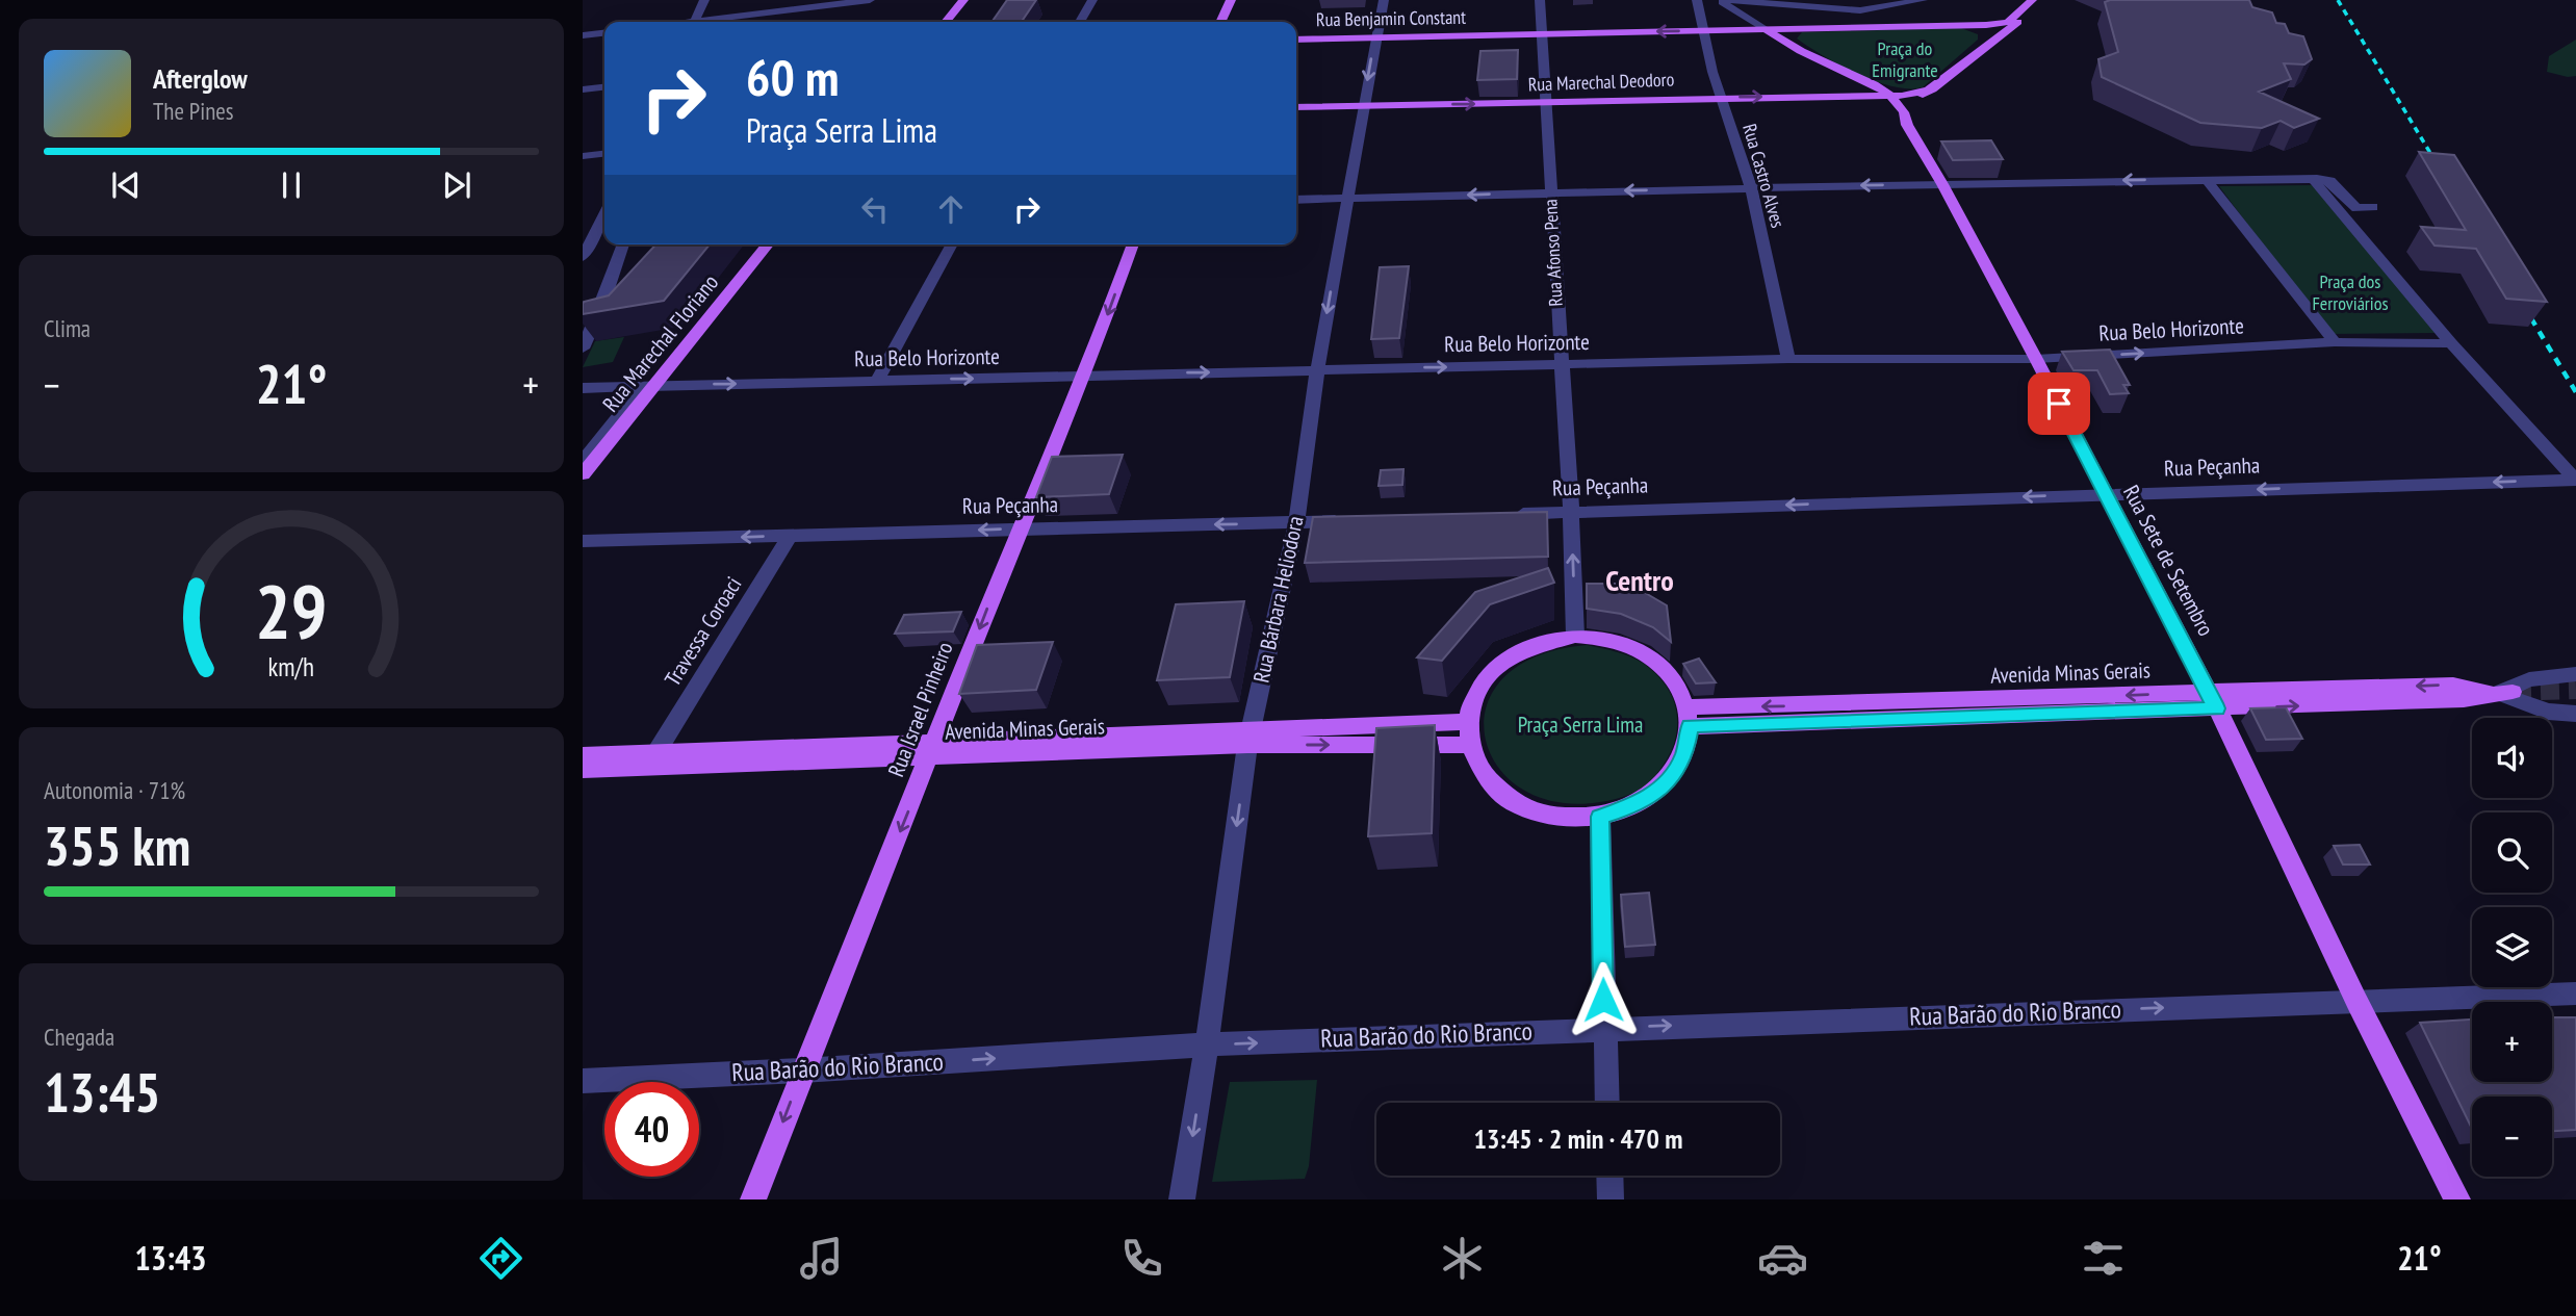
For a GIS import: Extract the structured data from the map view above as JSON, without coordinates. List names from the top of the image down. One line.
{"streets":{"main road":["Rua Benjamin Constant","Rua Marechal Deodoro","Rua Marechal Floriano","Rua Sete de Setembro","Avenida Minas Gerais","Rua Israel Pinheiro"],"street":["Rua Castro Alves","Rua Afonso Pena","Rua Belo Horizonte","Rua Peçanha","Rua Bárbara Heliodora","Travessa Coroaci","Rua Barão do Rio Branco"]},"crossings":[["Rua Benjamin Constant","Rua Castro Alves"],["Rua Benjamin Constant","Rua Afonso Pena"],["Rua Benjamin Constant","Rua Bárbara Heliodora"],["Rua Marechal Deodoro","Rua Castro Alves"],["Rua Marechal Deodoro","Rua Afonso Pena"],["Rua Marechal Deodoro","Rua Bárbara Heliodora"],["Rua Castro Alves","Rua Belo Horizonte"],["Rua Afonso Pena","Rua Belo Horizonte"],["Rua Afonso Pena","Rua Peçanha"],["Rua Afonso Pena","Avenida Minas Gerais"],["Rua Belo Horizonte","Rua Marechal Floriano"],["Rua Belo Horizonte","Rua Sete de Setembro"],["Rua Belo Horizonte","Rua Bárbara Heliodora"],["Rua Belo Horizonte","Rua Israel Pinheiro"],["Rua Peçanha","Rua Sete de Setembro"],["Rua Peçanha","Rua Bárbara Heliodora"],["Rua Peçanha","Travessa Coroaci"],["Rua Peçanha","Rua Israel Pinheiro"],["Rua Sete de Setembro","Avenida Minas Gerais"],["Rua Sete de Setembro","Rua Barão do Rio Branco"],["Rua Bárbara Heliodora","Avenida Minas Gerais"],["Rua Bárbara Heliodora","Rua Barão do Rio Branco"],["Travessa Coroaci","Avenida Minas Gerais"],["Avenida Minas Gerais","Rua Israel Pinheiro"],["Rua Israel Pinheiro","Rua Barão do Rio Branco"]],"one_way":["Rua Marechal Deodoro","Rua Belo Horizonte","Rua Peçanha","Rua Bárbara Heliodora","Rua Israel Pinheiro","Rua Barão do Rio Branco"],"districts":["Centro"],"parks":["Praça do Emigrante","Praça dos Ferroviários","Praça Serra Lima"],"page":{"turn":["60 m","Praça Serra Lima"],"song":["Afterglow","The Pines"],"tile":["Clima",["Autonomia · 71%","355 km"],["Chegada","13:45"]],"heat":["−","21°","+"],"map_buttons":["+","−"],"limit":"40","trip":"13:45 · 2 min · 470 m","tabs":["13:43","21°"],"gauge":["29","km/h"]}}
